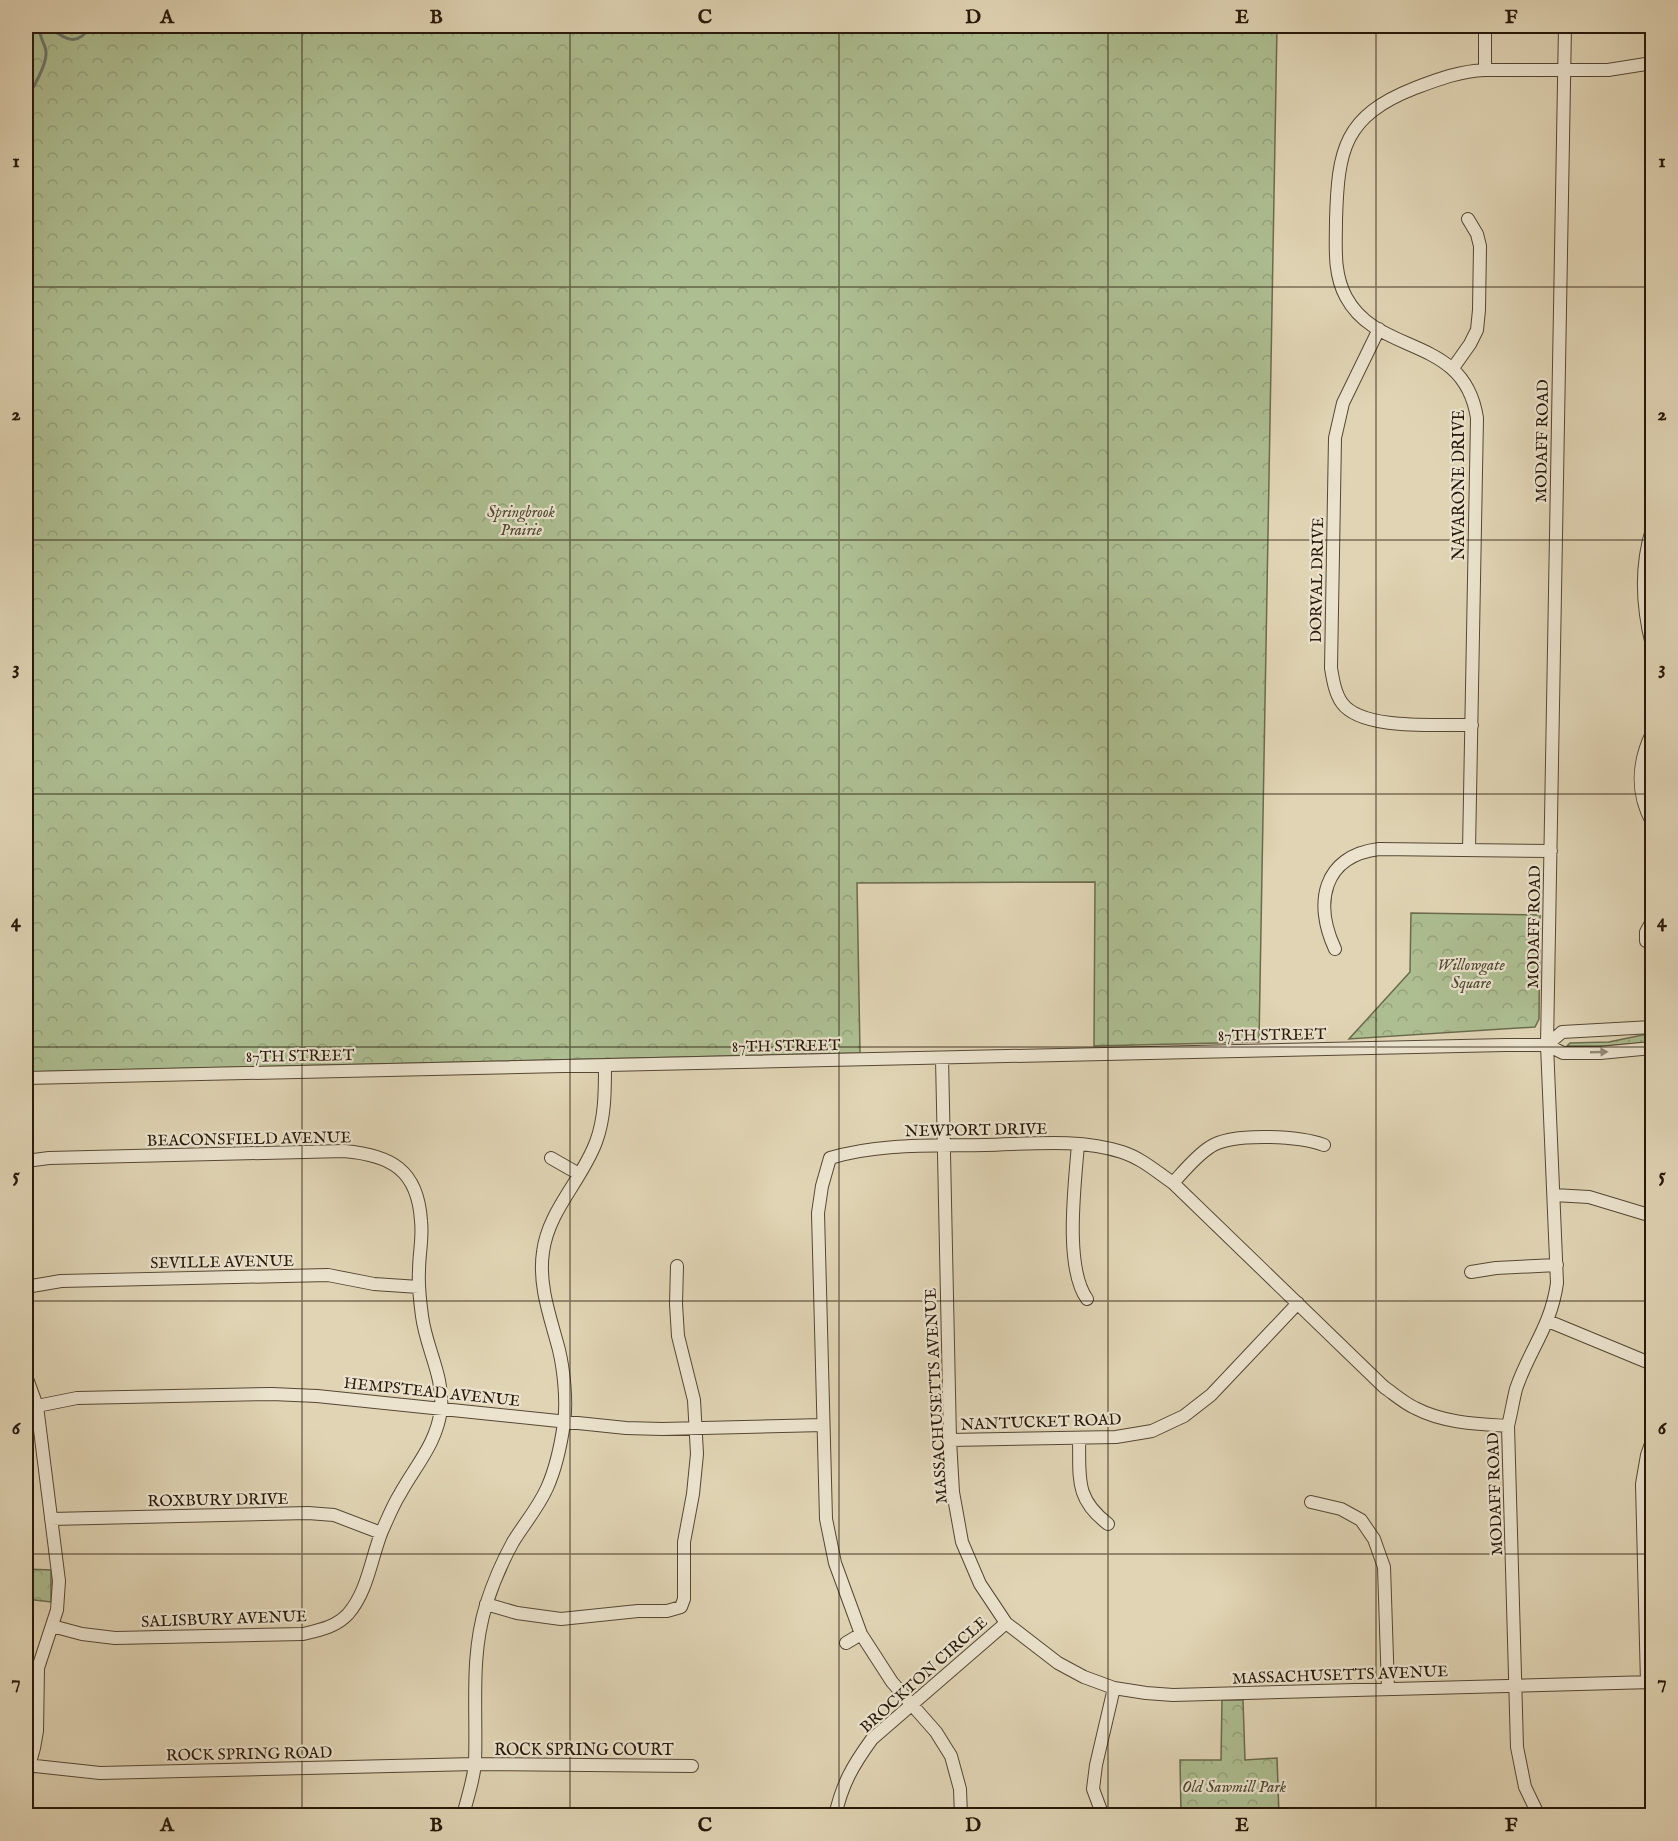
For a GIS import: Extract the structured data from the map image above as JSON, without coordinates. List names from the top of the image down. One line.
{"streets":{"street":["MODAFF ROAD","NAVARONE DRIVE","DORVAL DRIVE","87TH STREET","NEWPORT DRIVE","BEACONSFIELD AVENUE","SEVILLE AVENUE","HEMPSTEAD AVENUE","MASSACHUSETTS AVENUE","NANTUCKET ROAD","ROXBURY DRIVE","SALISBURY AVENUE","BROCKTON CIRCLE","ROCK SPRING COURT","ROCK SPRING ROAD"]},"crossings":[["MODAFF ROAD","NAVARONE DRIVE"],["MODAFF ROAD","87TH STREET"],["MODAFF ROAD","NEWPORT DRIVE"],["MODAFF ROAD","MASSACHUSETTS AVENUE"],["NAVARONE DRIVE","DORVAL DRIVE"],["87TH STREET","MASSACHUSETTS AVENUE"],["NEWPORT DRIVE","HEMPSTEAD AVENUE"],["NEWPORT DRIVE","MASSACHUSETTS AVENUE"],["NEWPORT DRIVE","NANTUCKET ROAD"],["NEWPORT DRIVE","BROCKTON CIRCLE"],["BEACONSFIELD AVENUE","SEVILLE AVENUE"],["BEACONSFIELD AVENUE","HEMPSTEAD AVENUE"],["BEACONSFIELD AVENUE","SALISBURY AVENUE"],["HEMPSTEAD AVENUE","SALISBURY AVENUE"],["MASSACHUSETTS AVENUE","NANTUCKET ROAD"],["MASSACHUSETTS AVENUE","BROCKTON CIRCLE"],["ROXBURY DRIVE","SALISBURY AVENUE"],["ROCK SPRING COURT","ROCK SPRING ROAD"]],"parks":["Springbrook Prairie","Willowgate Square","Old Sawmill Park"],"grid":{"columns":["A","B","C","D","E","F"],"rows":["1","2","3","4","5","6","7"]}}
